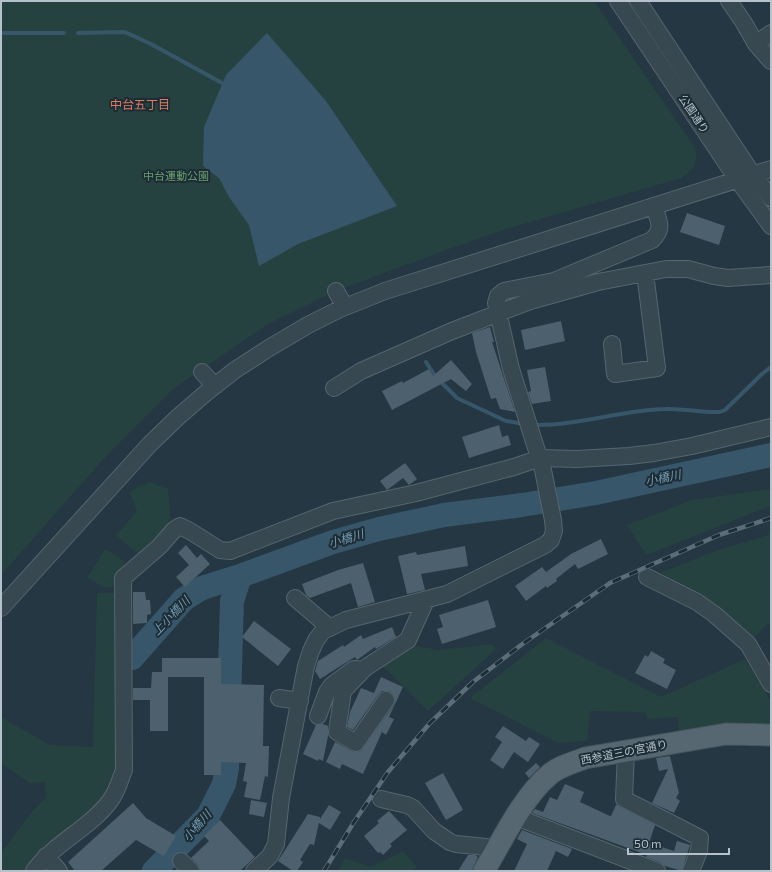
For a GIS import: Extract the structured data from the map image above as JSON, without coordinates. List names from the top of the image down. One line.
{"streets":{"main road":["西参道三の宮通り"],"street":["公園通り"]},"districts":["中台五丁目"],"water":["小橋川","上小橋川"],"parks":["中台運動公園"],"scale_bar":"50 m"}
